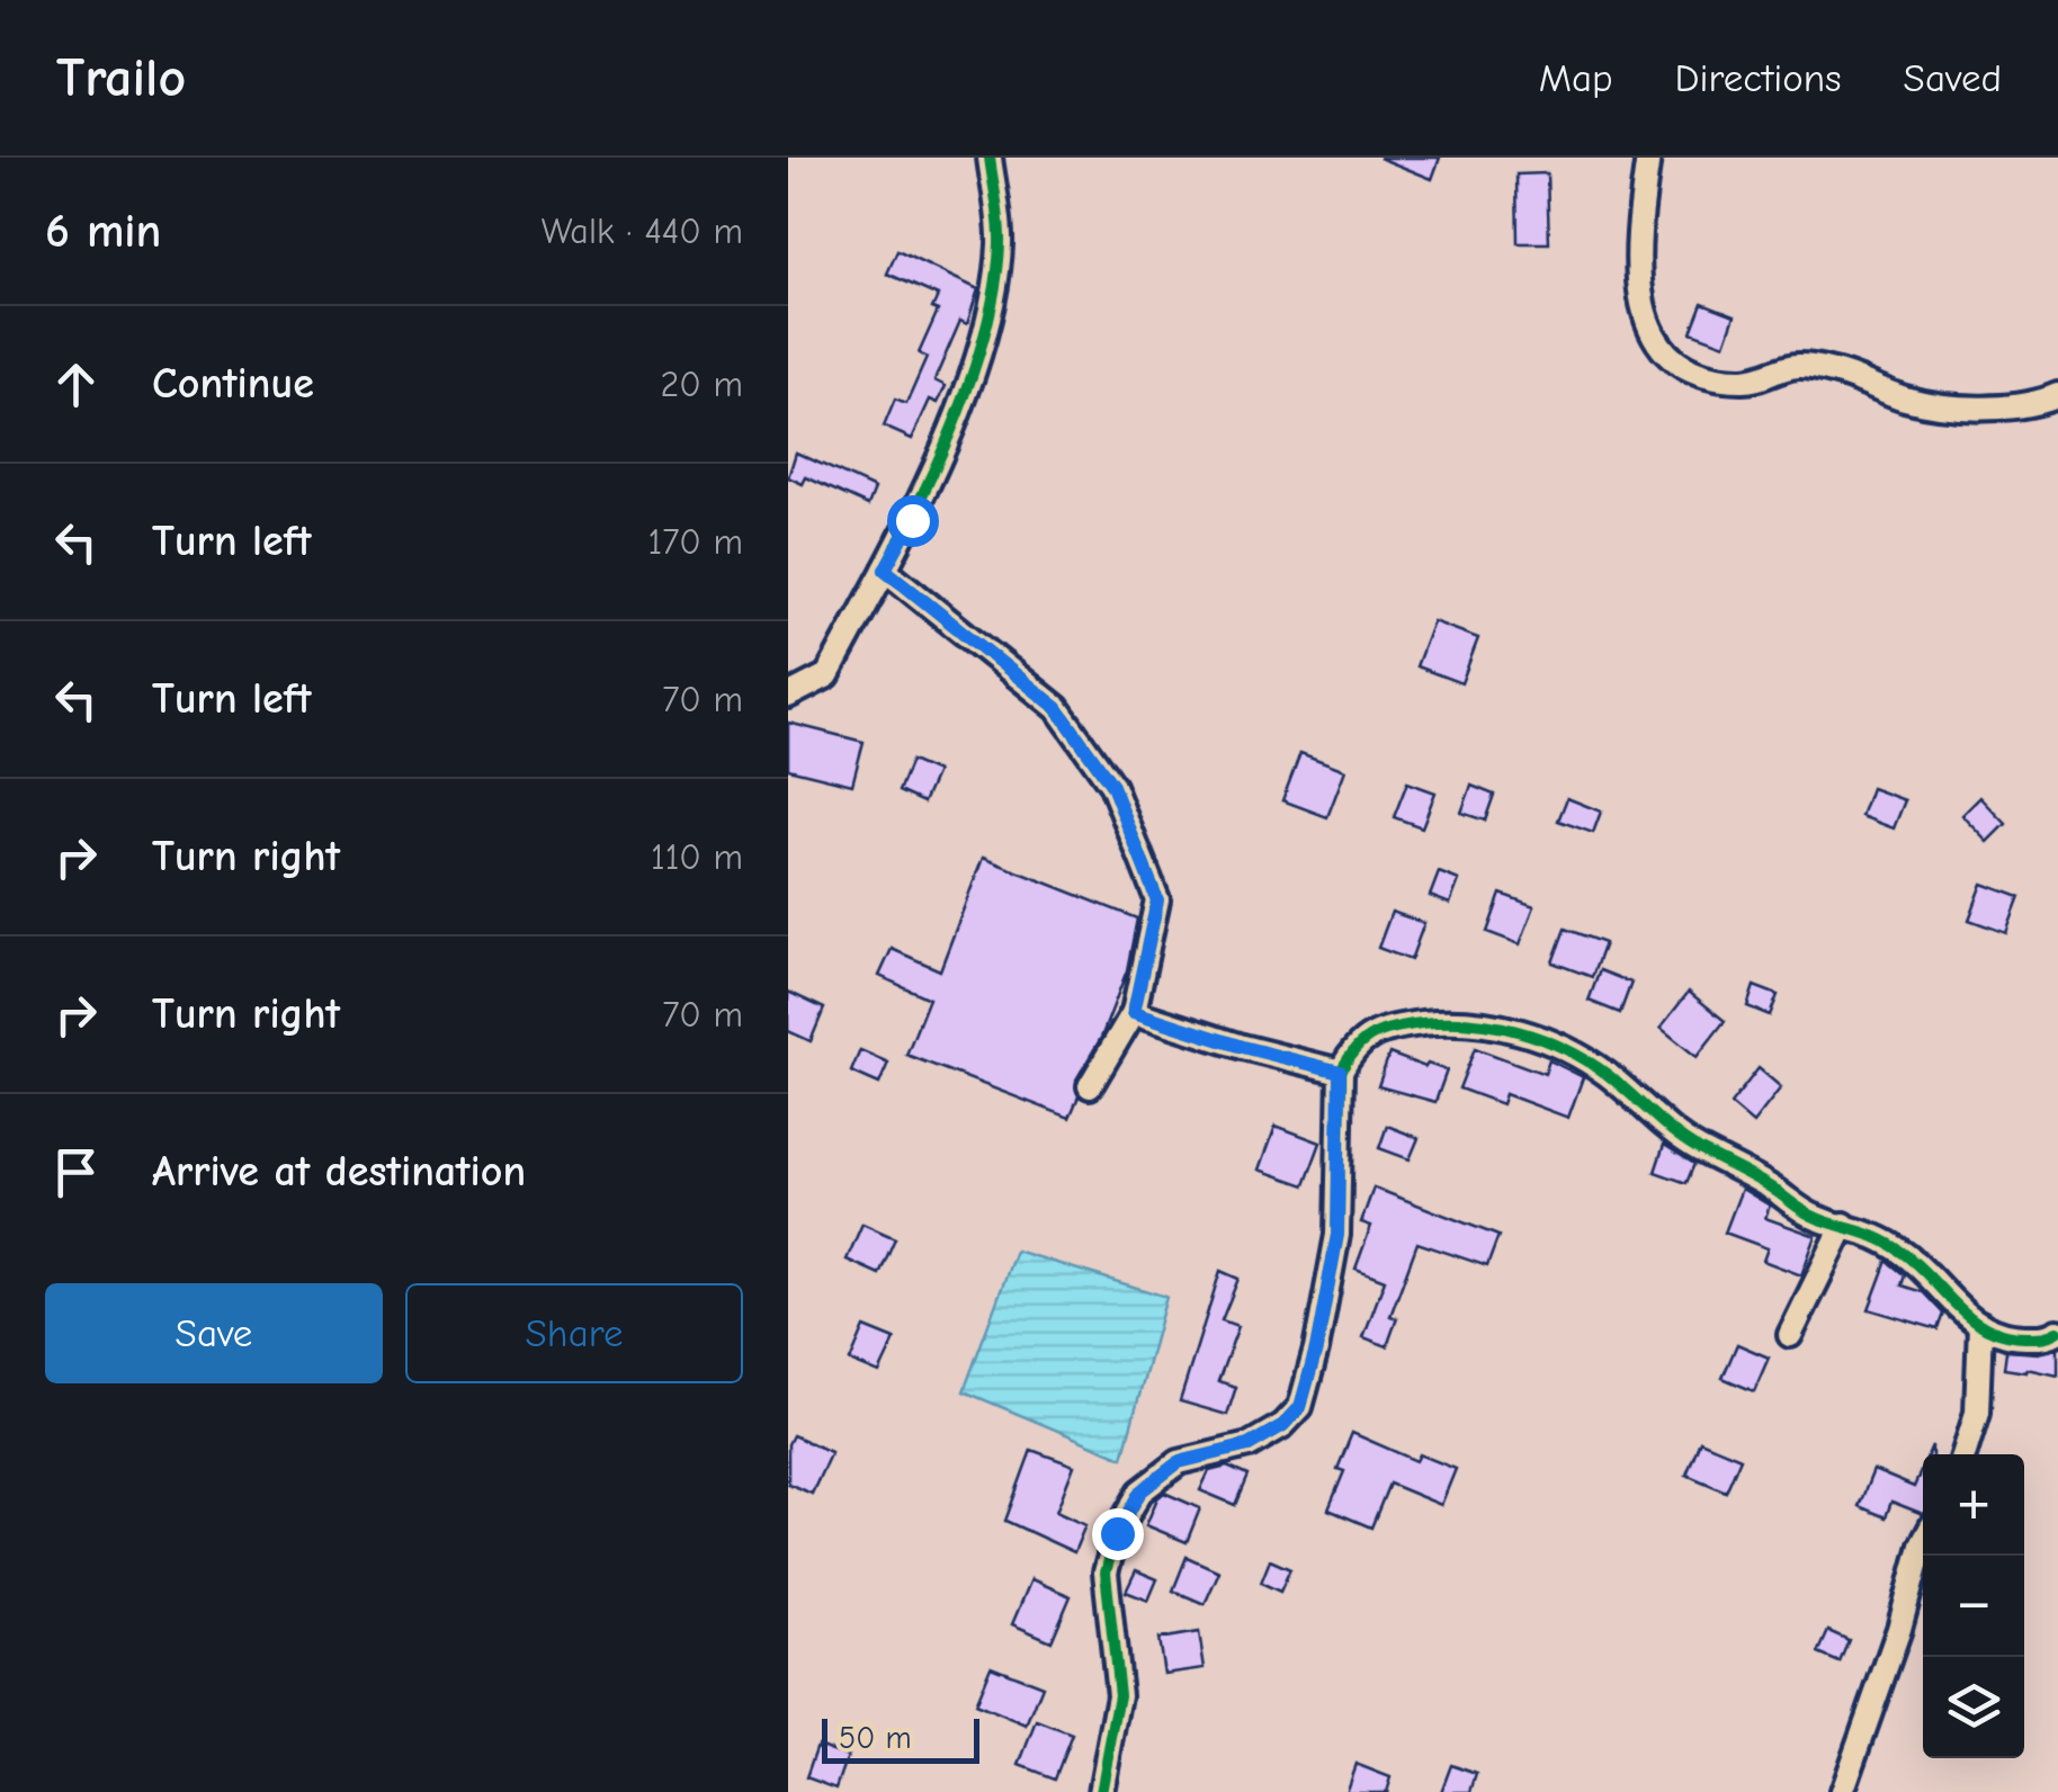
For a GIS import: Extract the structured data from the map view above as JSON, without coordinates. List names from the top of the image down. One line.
{"scale_bar":"50 m","page":{"header":"Trailo","nav":["Map","Directions","Saved"],"heading":["6 min","Walk · 440 m"],"list":[["Continue","20 m"],["Turn left","170 m"],["Turn left","70 m"],["Turn right","110 m"],["Turn right","70 m"],"Arrive at destination"],"buttons":["Save","Share"],"map_buttons":["+","−"],"scale":"50 m"}}
